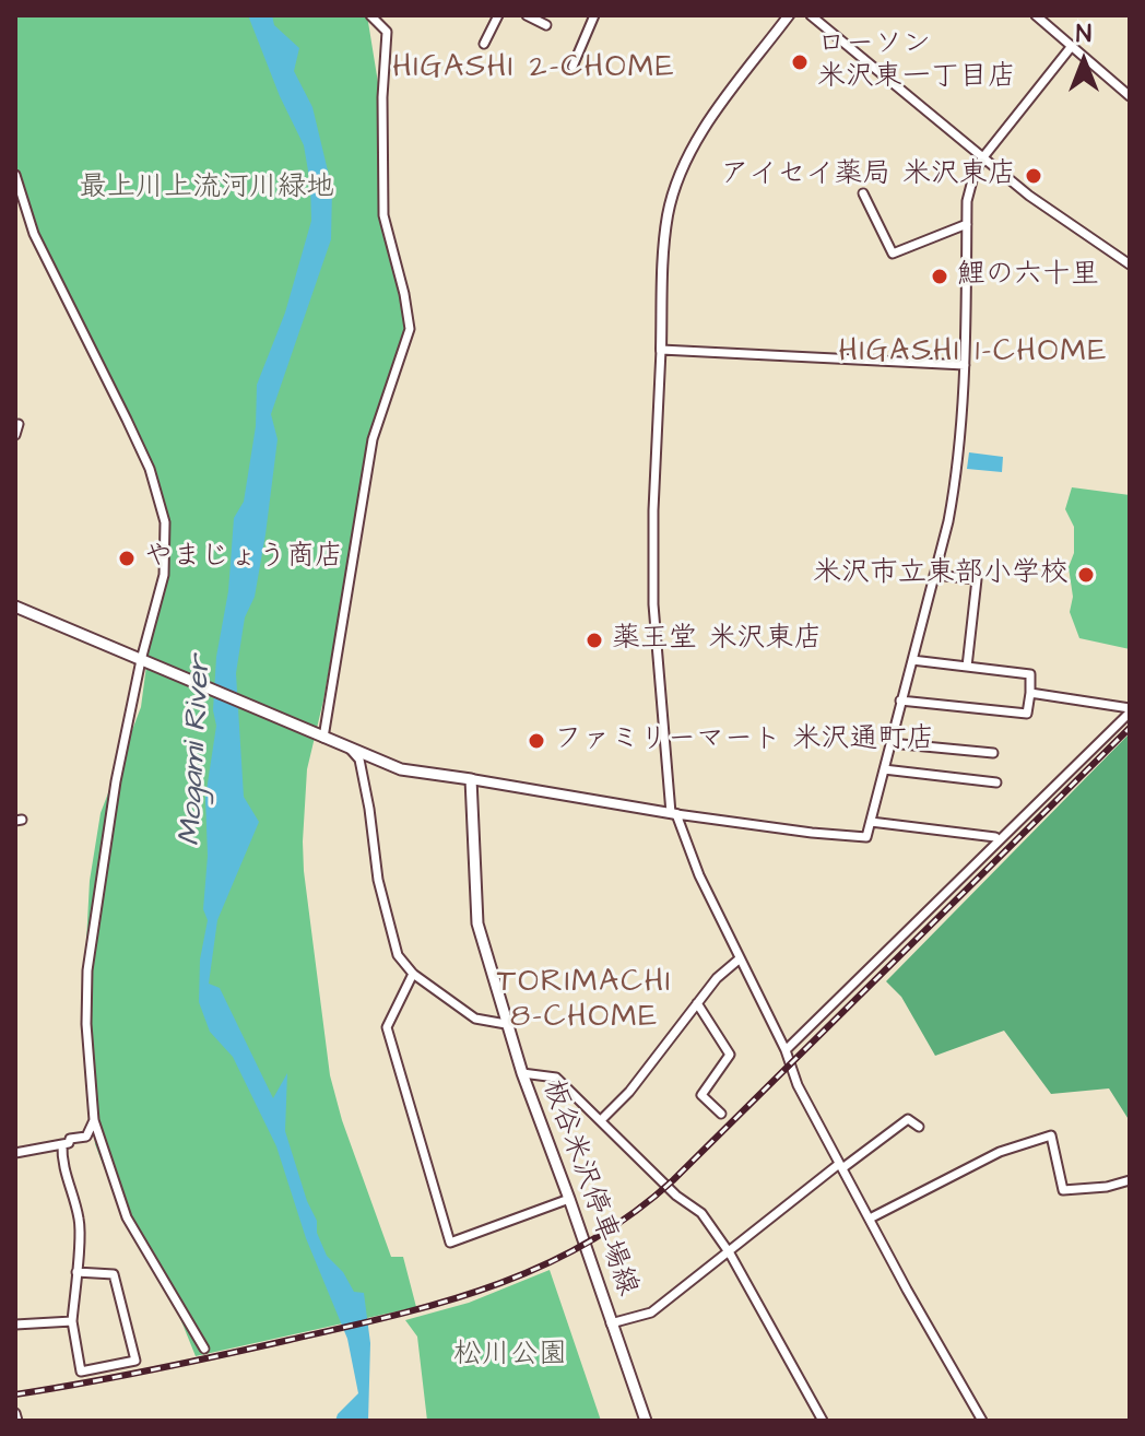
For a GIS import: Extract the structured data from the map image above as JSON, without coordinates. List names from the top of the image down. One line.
{"streets":{"main road":["板谷米沢停車場線"]},"districts":["HIGASHI 2-CHOME","HIGASHI 1-CHOME","TORIMACHI 8-CHOME"],"water":["Mogami River"],"parks":["最上川上流河川緑地","松川公園"],"places":["ローソン 米沢東一丁目店","アイセイ薬局 米沢東店","鯉の六十里","やまじょう商店","米沢市立東部小学校","薬王堂 米沢東店","ファミリーマート 米沢通町店"],"north":"top"}
